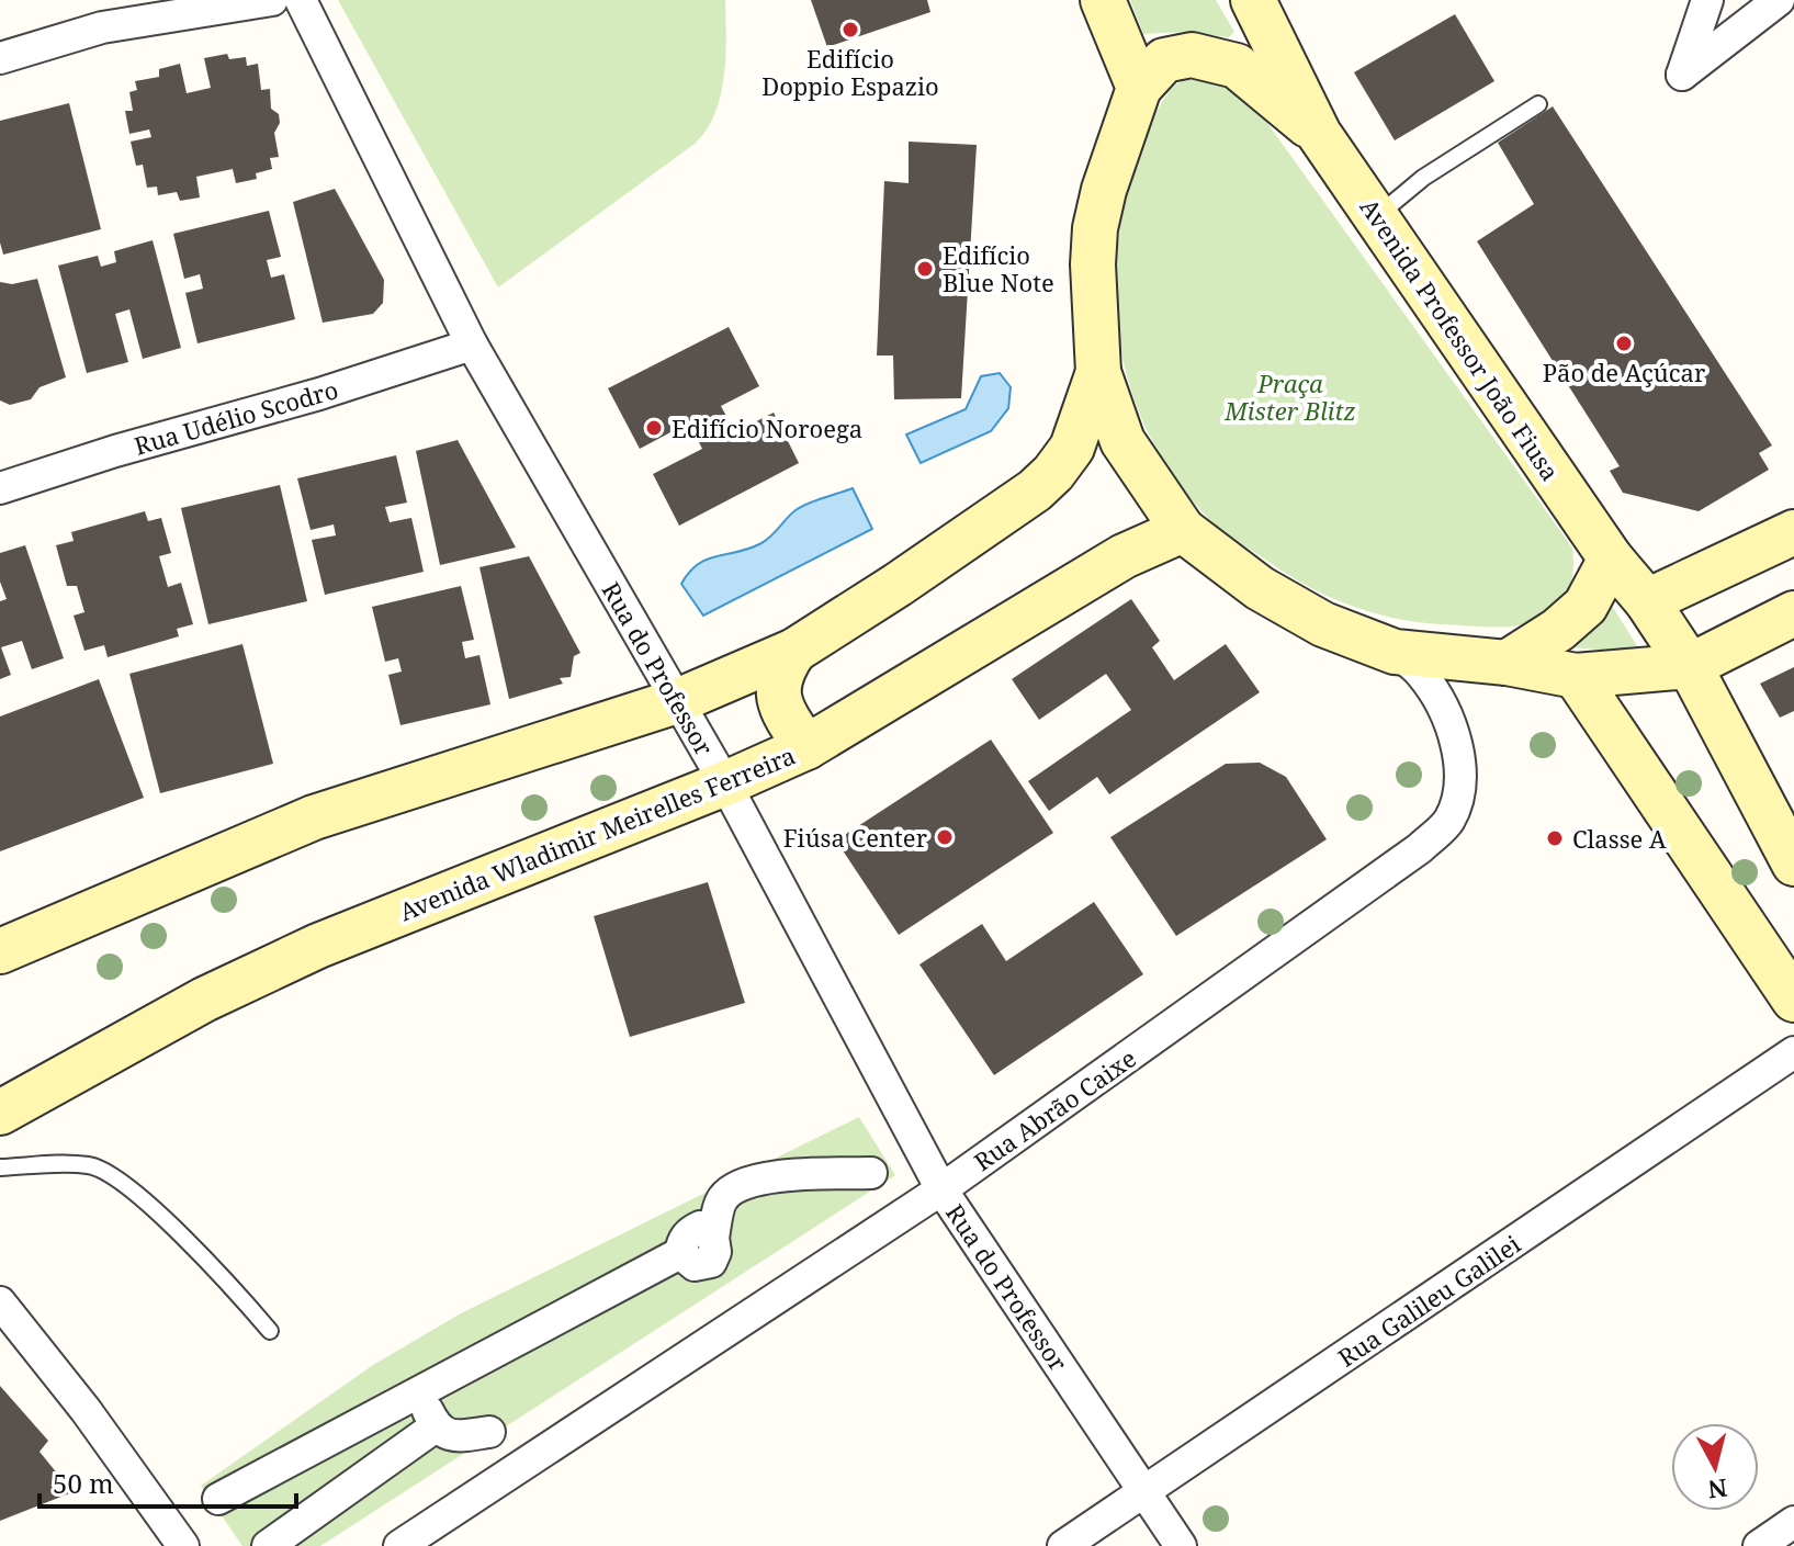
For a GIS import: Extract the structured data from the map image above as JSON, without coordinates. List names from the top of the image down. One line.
{"streets":{"main road":["Avenida Professor João Fiusa","Avenida Wladimir Meirelles Ferreira"],"street":["Rua Udélio Scodro","Rua do Professor","Rua Abrão Caixe","Rua Galileu Galilei"]},"crossings":[["Rua Udélio Scodro","Rua do Professor"],["Rua do Professor","Avenida Wladimir Meirelles Ferreira"],["Rua do Professor","Rua Abrão Caixe"],["Rua do Professor","Rua Galileu Galilei"]],"parks":["Praça Mister Blitz"],"places":["Edifício Doppio Espazio","Edifício Blue Note","Pão de Açúcar","Edifício Noroega","Fiúsa Center","Classe A"],"scale_bar":"50 m","north":"bottom"}
